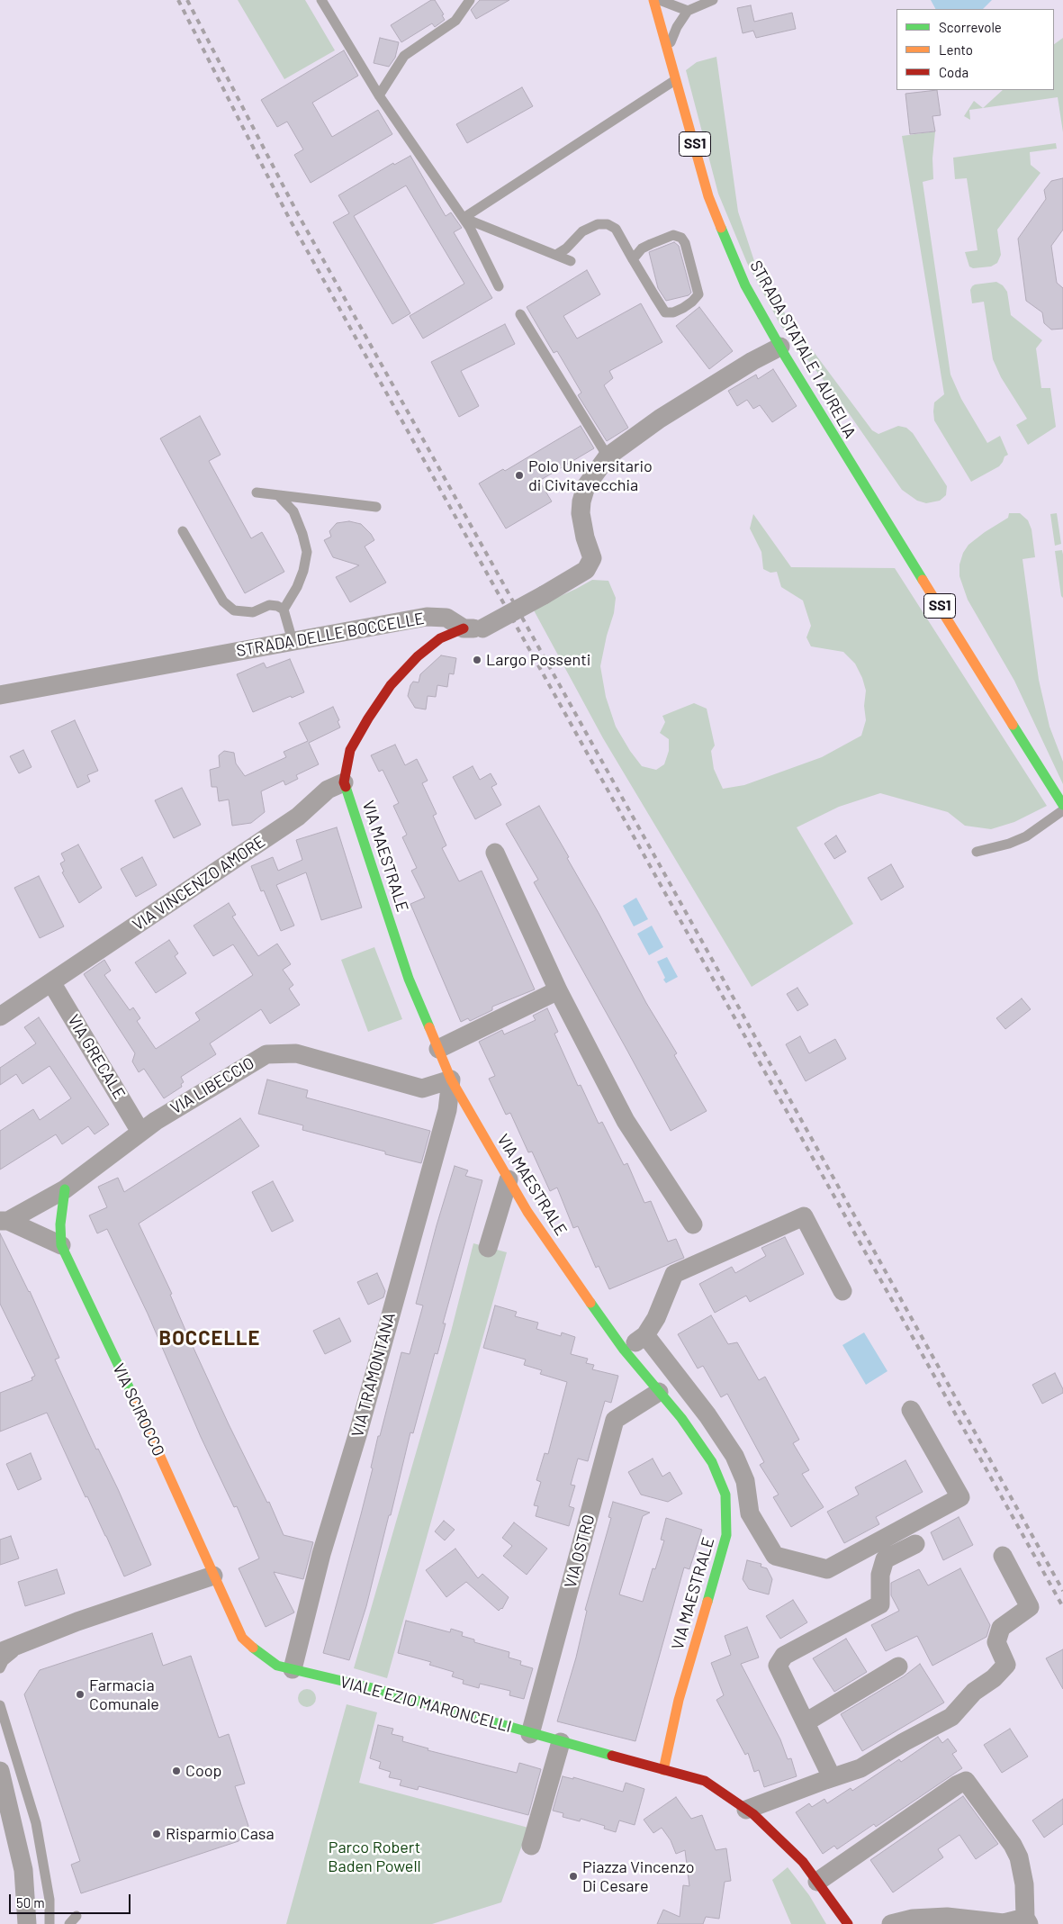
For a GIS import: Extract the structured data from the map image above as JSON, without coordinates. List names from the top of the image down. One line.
{"streets":{"street":["SS1","STRADA STATALE 1 AURELIA","STRADA DELLE BOCCELLE","VIA MAESTRALE","VIA VINCENZO AMORE","VIA GRECALE","VIA LIBECCIO","VIA TRAMONTANA","VIA SCIROCCO","VIA OSTRO","VIALE EZIO MARONCELLI"]},"crossings":[["STRADA STATALE 1 AURELIA","STRADA DELLE BOCCELLE"],["STRADA DELLE BOCCELLE","VIA MAESTRALE"],["VIA MAESTRALE","VIA VINCENZO AMORE"],["VIA MAESTRALE","VIA LIBECCIO"],["VIA MAESTRALE","VIA TRAMONTANA"],["VIA MAESTRALE","VIA OSTRO"],["VIA MAESTRALE","VIALE EZIO MARONCELLI"],["VIA VINCENZO AMORE","VIA GRECALE"],["VIA GRECALE","VIA LIBECCIO"],["VIA LIBECCIO","VIA TRAMONTANA"],["VIA LIBECCIO","VIA SCIROCCO"],["VIA TRAMONTANA","VIALE EZIO MARONCELLI"],["VIA SCIROCCO","VIALE EZIO MARONCELLI"],["VIA OSTRO","VIALE EZIO MARONCELLI"]],"districts":["BOCCELLE"],"parks":["Parco Robert Baden Powell"],"places":["Polo Universitario di Civitavecchia","Largo Possenti","Farmacia Comunale","Coop","Risparmio Casa","Piazza Vincenzo Di Cesare"],"legend":["Scorrevole","Lento","Coda"],"scale_bar":"50 m"}
